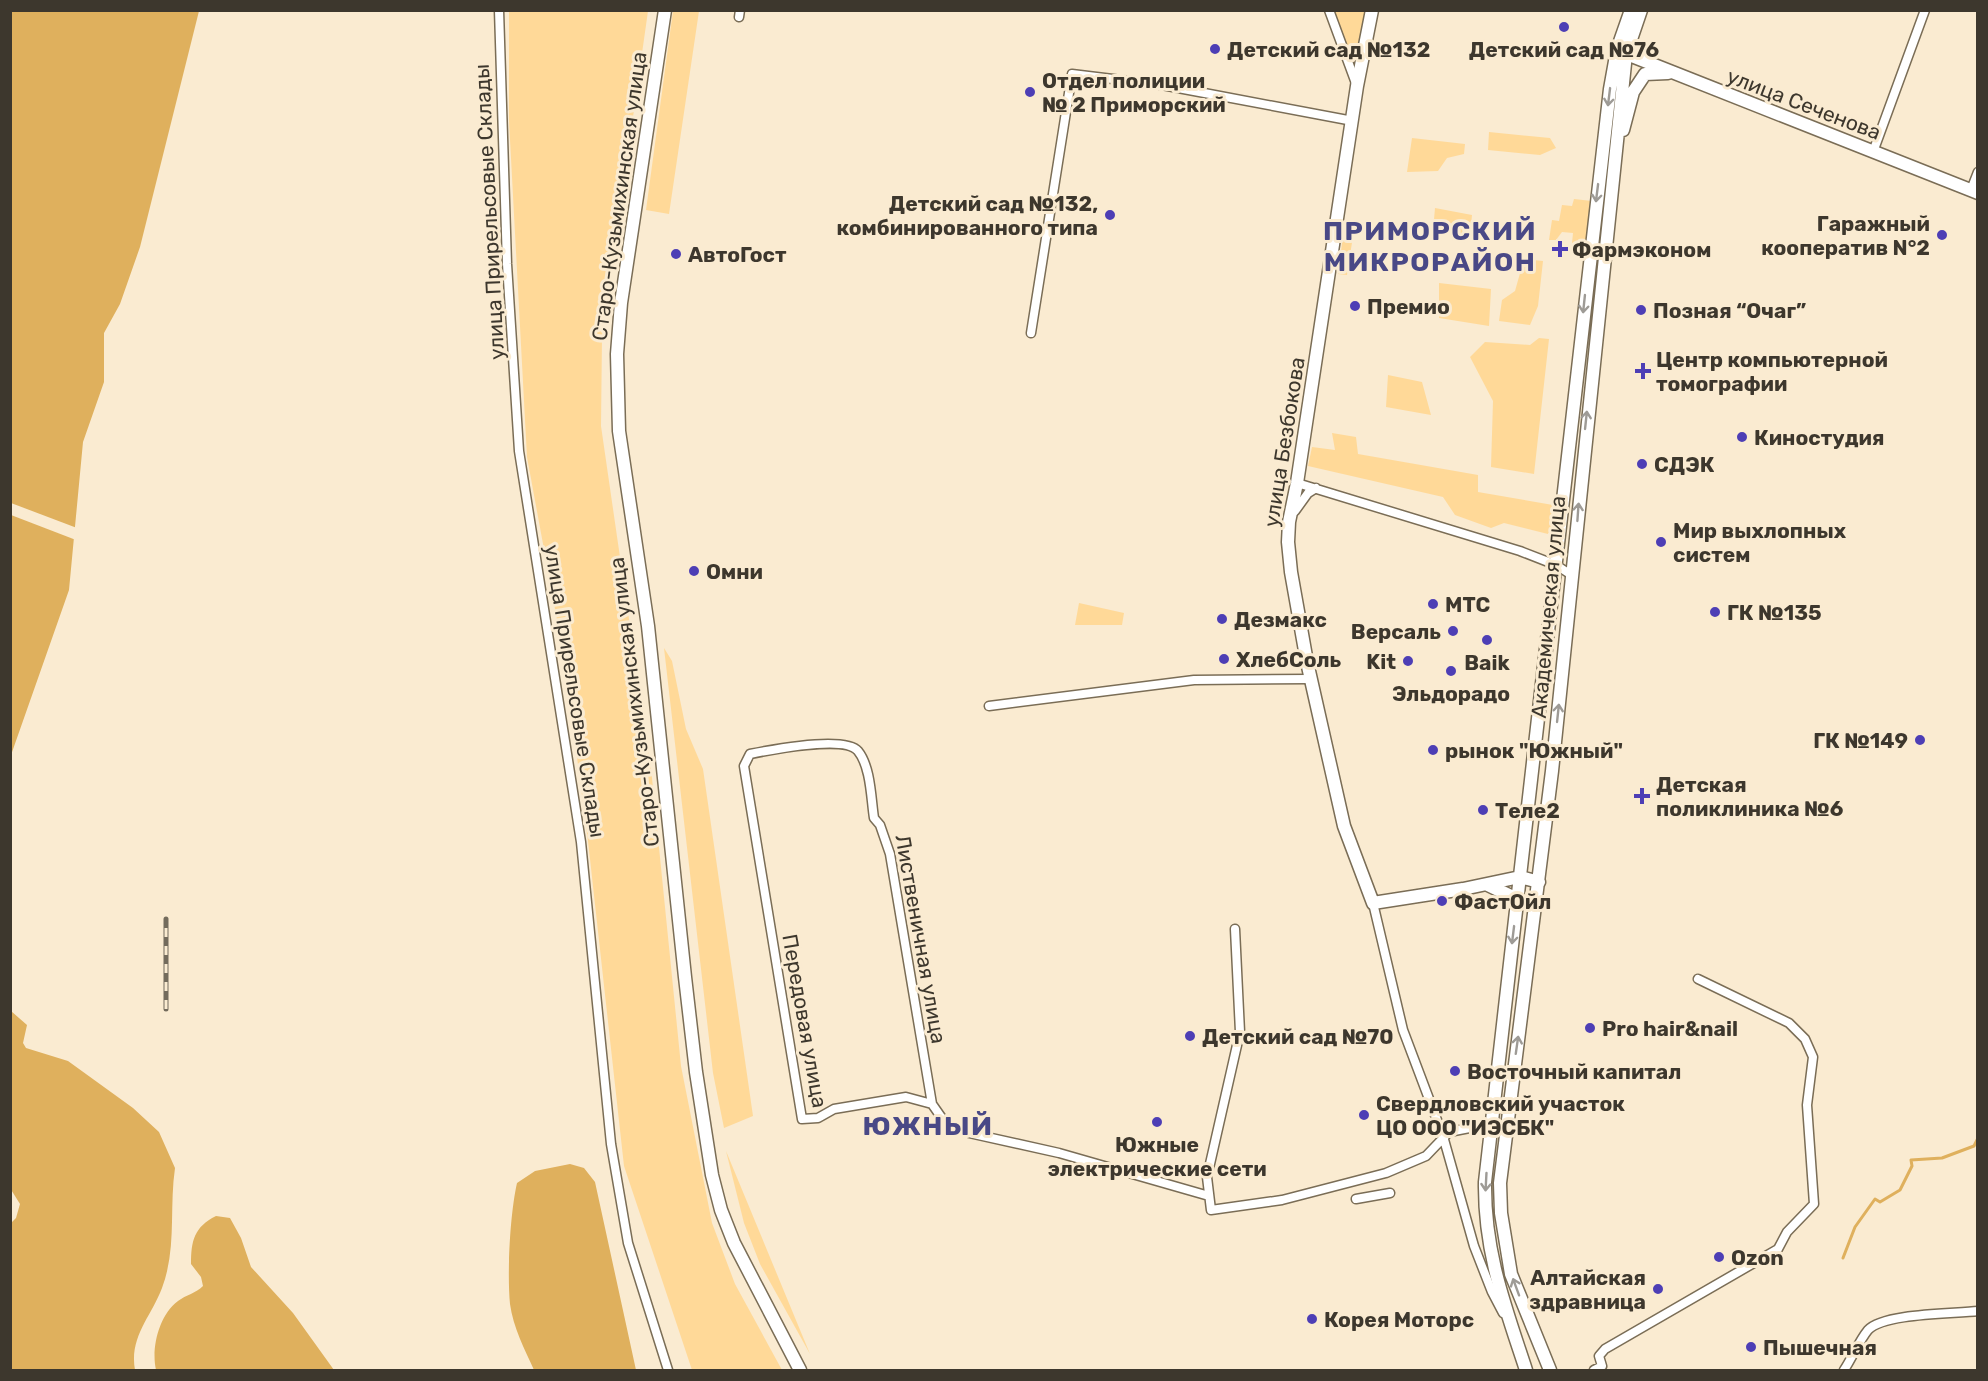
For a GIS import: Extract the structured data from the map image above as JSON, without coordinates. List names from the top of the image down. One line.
{"streets":{"main road":["улица Сеченова","Старо-Кузьмихинская улица","улица Безбокова","Академическая улица"],"street":["улица Прирельсовые Склады","Лиственичная улица","Передовая улица"]},"crossings":[["улица Сеченова","Академическая улица"],["Лиственичная улица","Передовая улица"]],"districts":["ПРИМОРСКИЙ МИКРОРАЙОН","ЮЖНЫЙ"],"places":{"other":["Детский сад №76","Детский сад №132","Отдел полиции № 2 Приморский","Детский сад №132, комбинированного типа","Гаражный кооператив N°2","АвтоГост","Премио","Позная “Очаг”","Киностудия","СДЭК","Мир выхлопных систем","Омни","МТС","ГК №135","Дезмакс","Версаль","Baik","ХлебСоль","Kit","Эльдорадо","ГК №149","рынок \"Южный\"","Теле2","ФастОйл","Pro hair&nail","Детский сад №70","Восточный капитал","Свердловский участок ЦО ООО \"ИЭСБК\"","Южные электрические сети","Ozon","Алтайская здравница","Корея Моторс","Пышечная"],"health":["Фармэконом","Центр компьютерной томографии","Детская поликлиника №6"]}}
